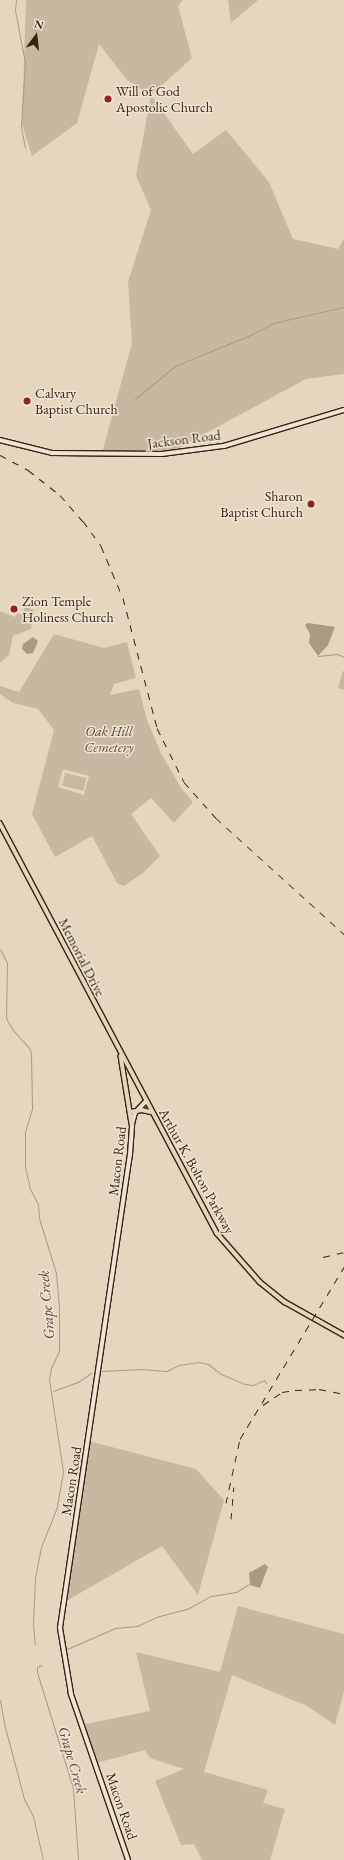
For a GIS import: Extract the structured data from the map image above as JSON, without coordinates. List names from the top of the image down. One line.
{"streets":{"main road":["Jackson Road","Memorial Drive","Macon Road","Arthur K. Bolton Parkway"]},"crossings":[["Memorial Drive","Macon Road"],["Memorial Drive","Arthur K. Bolton Parkway"],["Macon Road","Arthur K. Bolton Parkway"]],"water":["Grape Creek"],"parks":["Oak Hill Cemetery"],"places":["Will of God Apostolic Church","Calvary Baptist Church","Sharon Baptist Church","Zion Temple Holiness Church"],"north":"top"}
